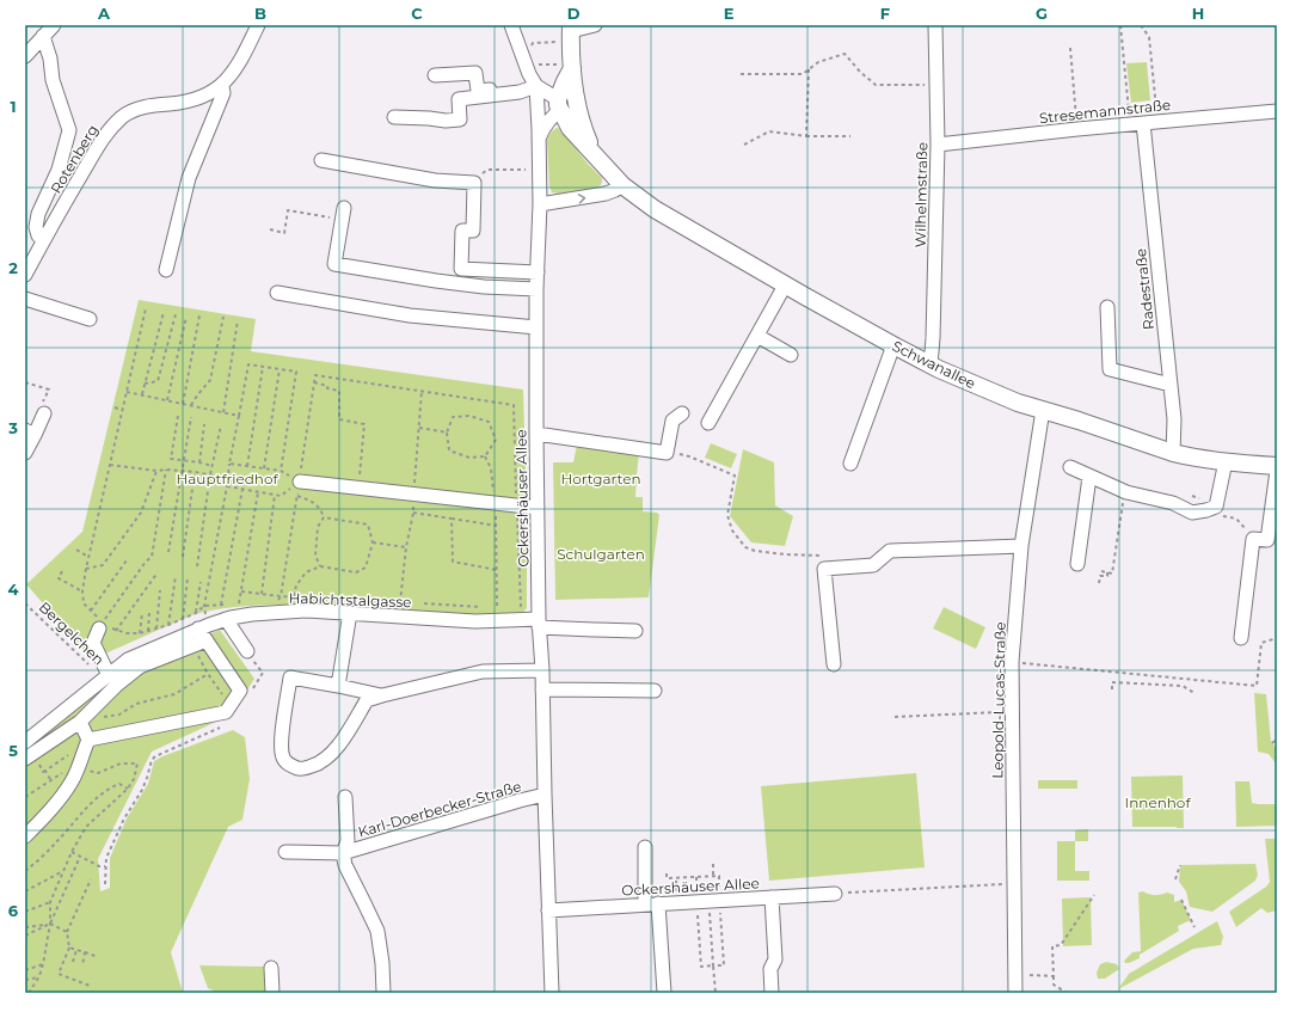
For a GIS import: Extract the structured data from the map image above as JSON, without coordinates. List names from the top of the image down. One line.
{"streets":{"main road":["Schwanallee"],"street":["Stresemannstraße","Rotenberg","Wilhelmstraße","Radestraße","Ockershäuser Allee","Habichtstalgasse","Leopold-Lucas-Straße","Karl-Doerbecker-Straße"],"path":["Bergelchen"]},"crossings":[["Stresemannstraße","Wilhelmstraße"],["Stresemannstraße","Radestraße"],["Wilhelmstraße","Schwanallee"],["Radestraße","Schwanallee"],["Schwanallee","Leopold-Lucas-Straße"],["Ockershäuser Allee","Habichtstalgasse"],["Ockershäuser Allee","Karl-Doerbecker-Straße"],["Habichtstalgasse","Bergelchen"]],"parks":["Hauptfriedhof","Hortgarten","Schulgarten","Innenhof"],"grid":{"columns":["A","B","C","D","E","F","G","H"],"rows":["1","2","3","4","5","6"]}}
